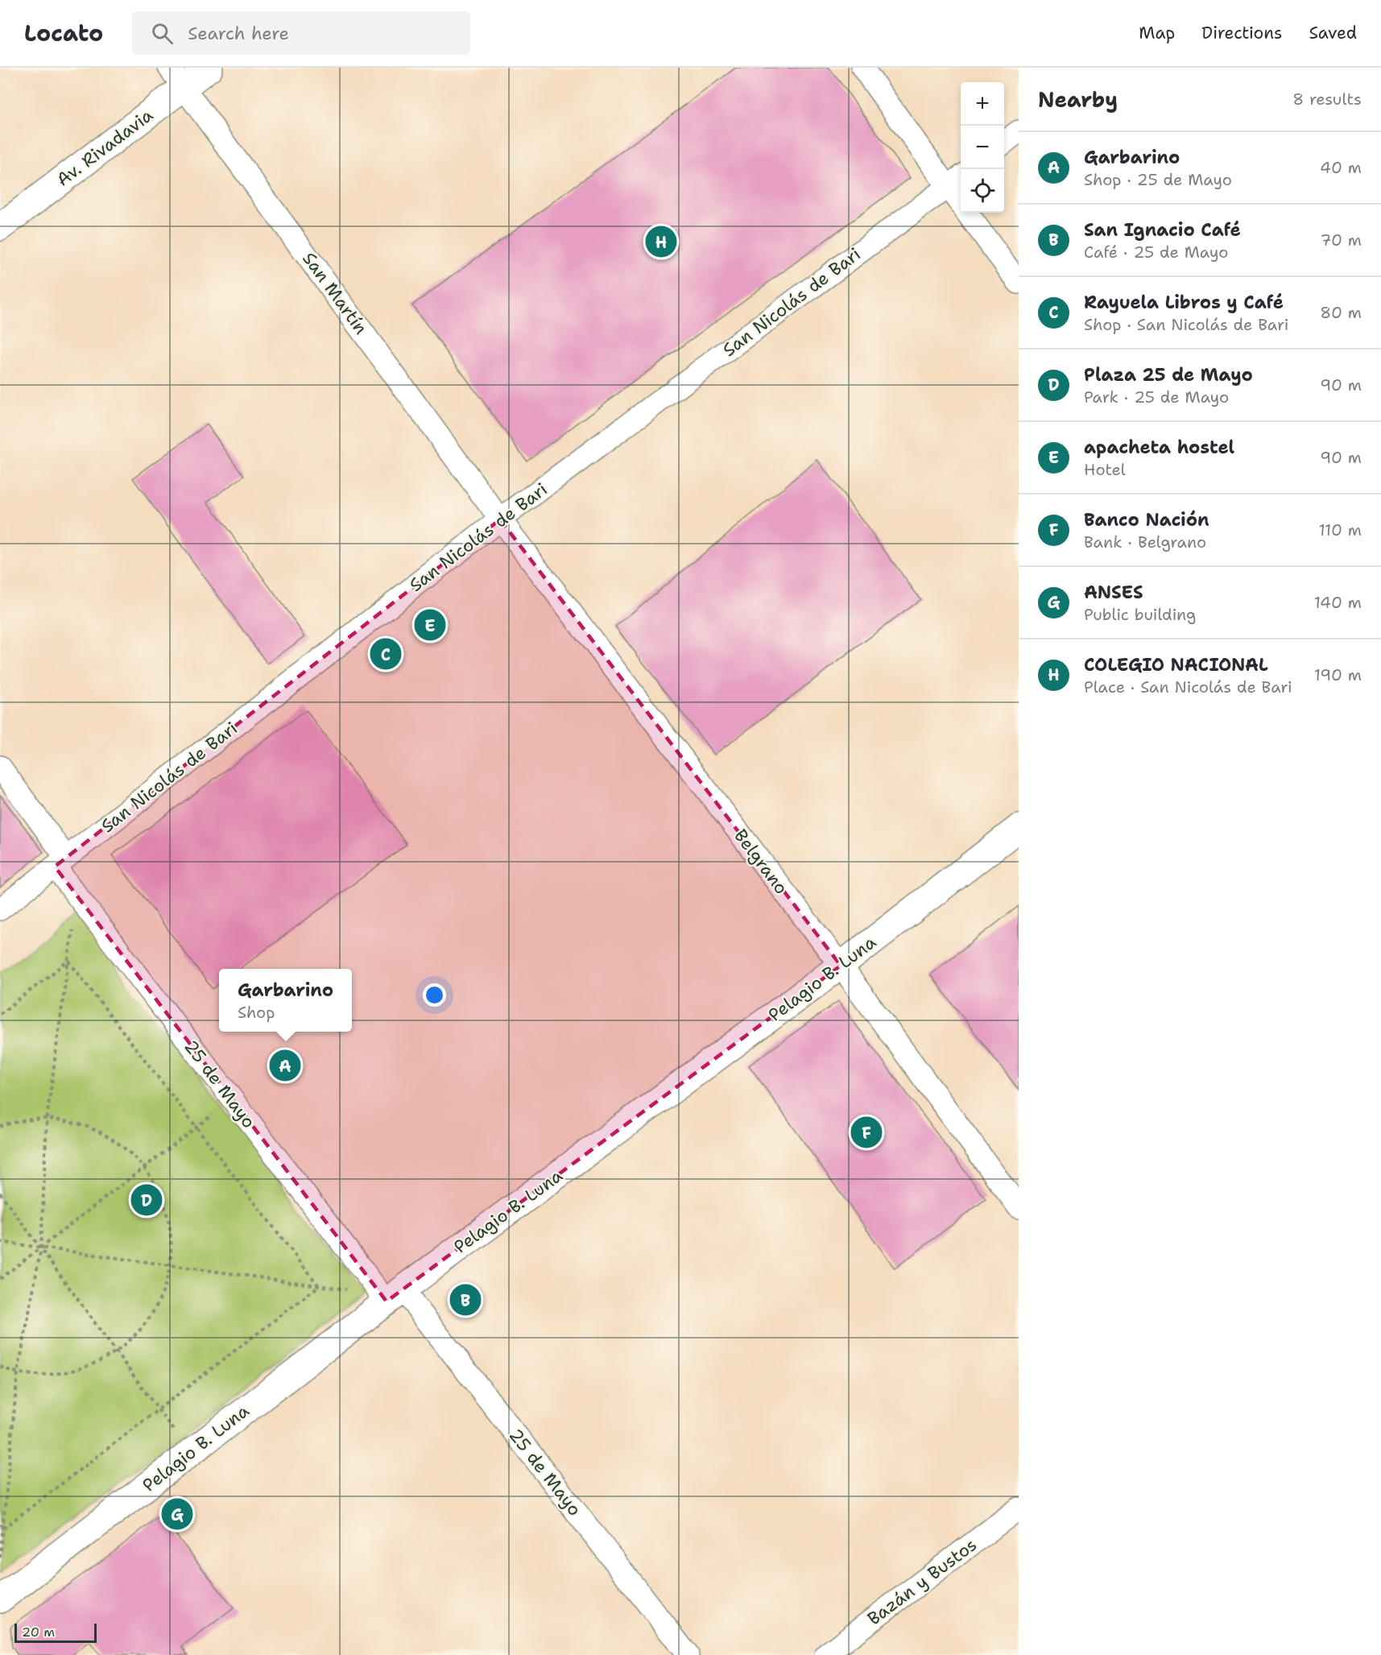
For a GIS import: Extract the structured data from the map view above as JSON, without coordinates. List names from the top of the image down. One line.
{"streets":{"street":["Av. Rivadavia","San Martín","San Nicolás de Bari","Belgrano","Pelagio B. Luna","25 de Mayo","Bazán y Bustos"]},"crossings":[["Av. Rivadavia","San Martín"],["San Martín","San Nicolás de Bari"],["San Martín","Belgrano"],["San Nicolás de Bari","Belgrano"],["San Nicolás de Bari","25 de Mayo"],["Belgrano","Pelagio B. Luna"],["Pelagio B. Luna","25 de Mayo"]],"scale_bar":"20 m","page":{"header":"Locato","search":"Search here","nav":["Map","Directions","Saved"],"heading":["Nearby","8 results"],"map_buttons":["+","−"],"list":[{"mark":"A","name":"Garbarino","note":"Shop · 25 de Mayo","value":"40 m"},{"mark":"B","name":"San Ignacio Café","note":"Café · 25 de Mayo","value":"70 m"},{"mark":"C","name":"Rayuela Libros y Café","note":"Shop · San Nicolás de Bari","value":"80 m"},{"mark":"D","name":"Plaza 25 de Mayo","note":"Park · 25 de Mayo","value":"90 m"},{"mark":"E","name":"apacheta hostel","note":"Hotel","value":"90 m"},{"mark":"F","name":"Banco Nación","note":"Bank · Belgrano","value":"110 m"},{"mark":"G","name":"ANSES","note":"Public building","value":"140 m"},{"mark":"H","name":"COLEGIO NACIONAL","note":"Place · San Nicolás de Bari","value":"190 m"}],"pins":["H","E","C","A","F","D","B","G"],"popup":["Garbarino","Shop"],"scale":"20 m"}}
